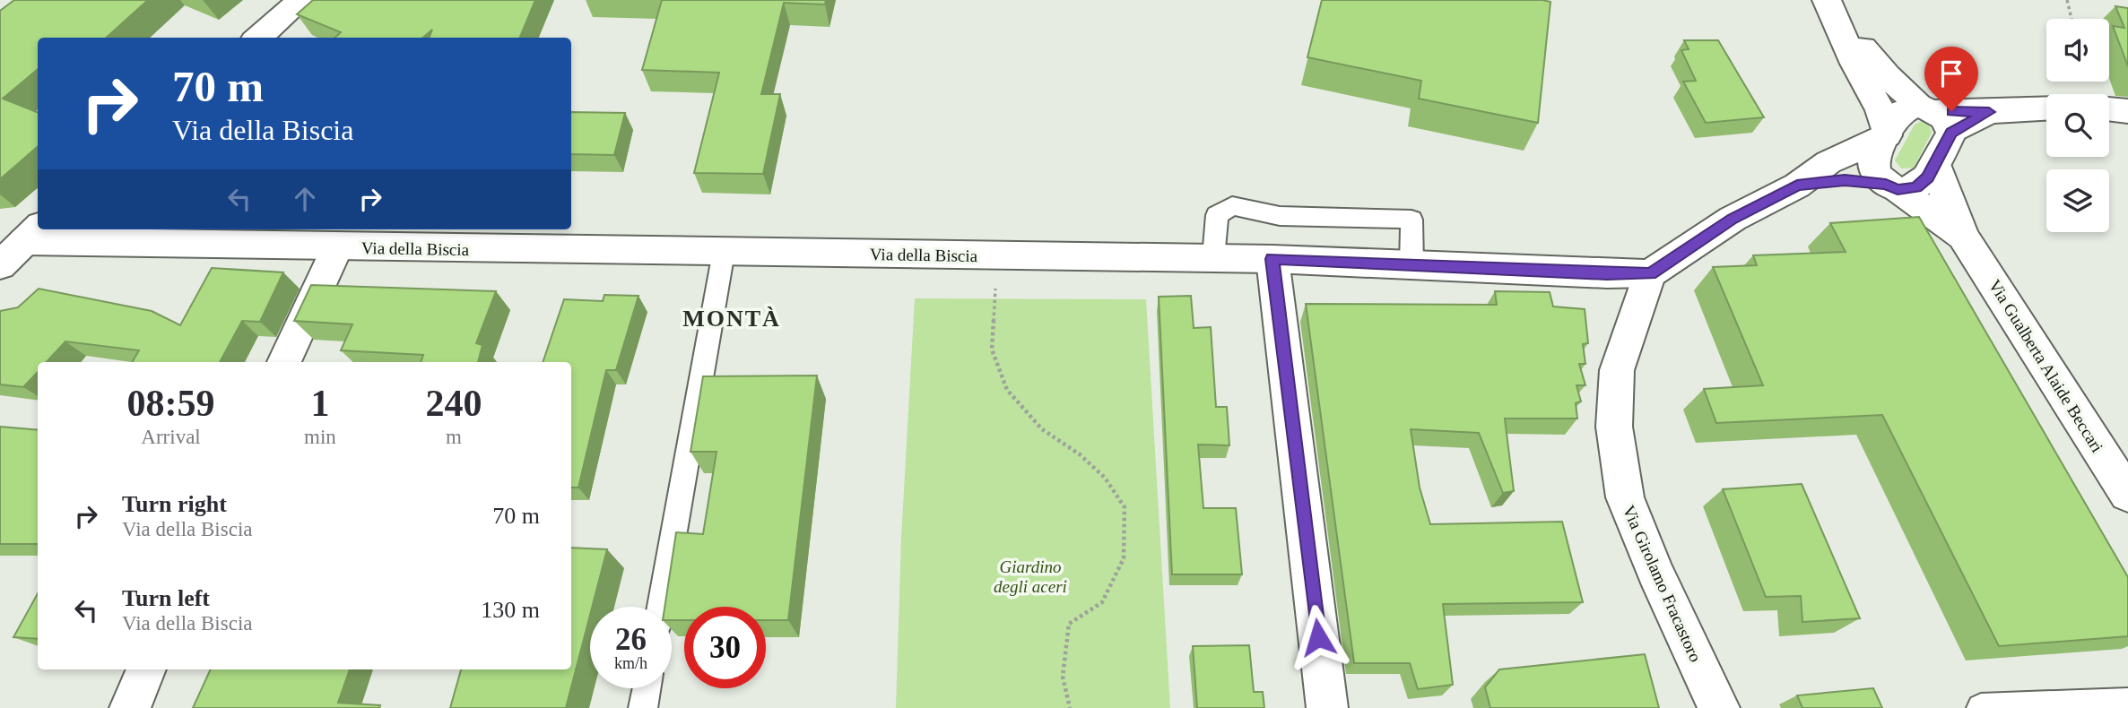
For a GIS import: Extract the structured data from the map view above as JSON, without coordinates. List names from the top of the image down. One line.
{"streets":{"street":["Via della Biscia","Via Gualberta Alaide Beccari","Via Girolamo Fracastoro"]},"crossings":[["Via della Biscia","Via Girolamo Fracastoro"]],"districts":["MONTÀ"],"parks":["Giardino degli aceri"],"page":{"turn":["70 m","Via della Biscia"],"eta":["08:59","Arrival","1","min","240","m"],"list":[{"name":"Turn right","note":"Via della Biscia","value":"70 m"},{"name":"Turn left","note":"Via della Biscia","value":"130 m"}],"speed":"26 km/h","limit":"30"}}
